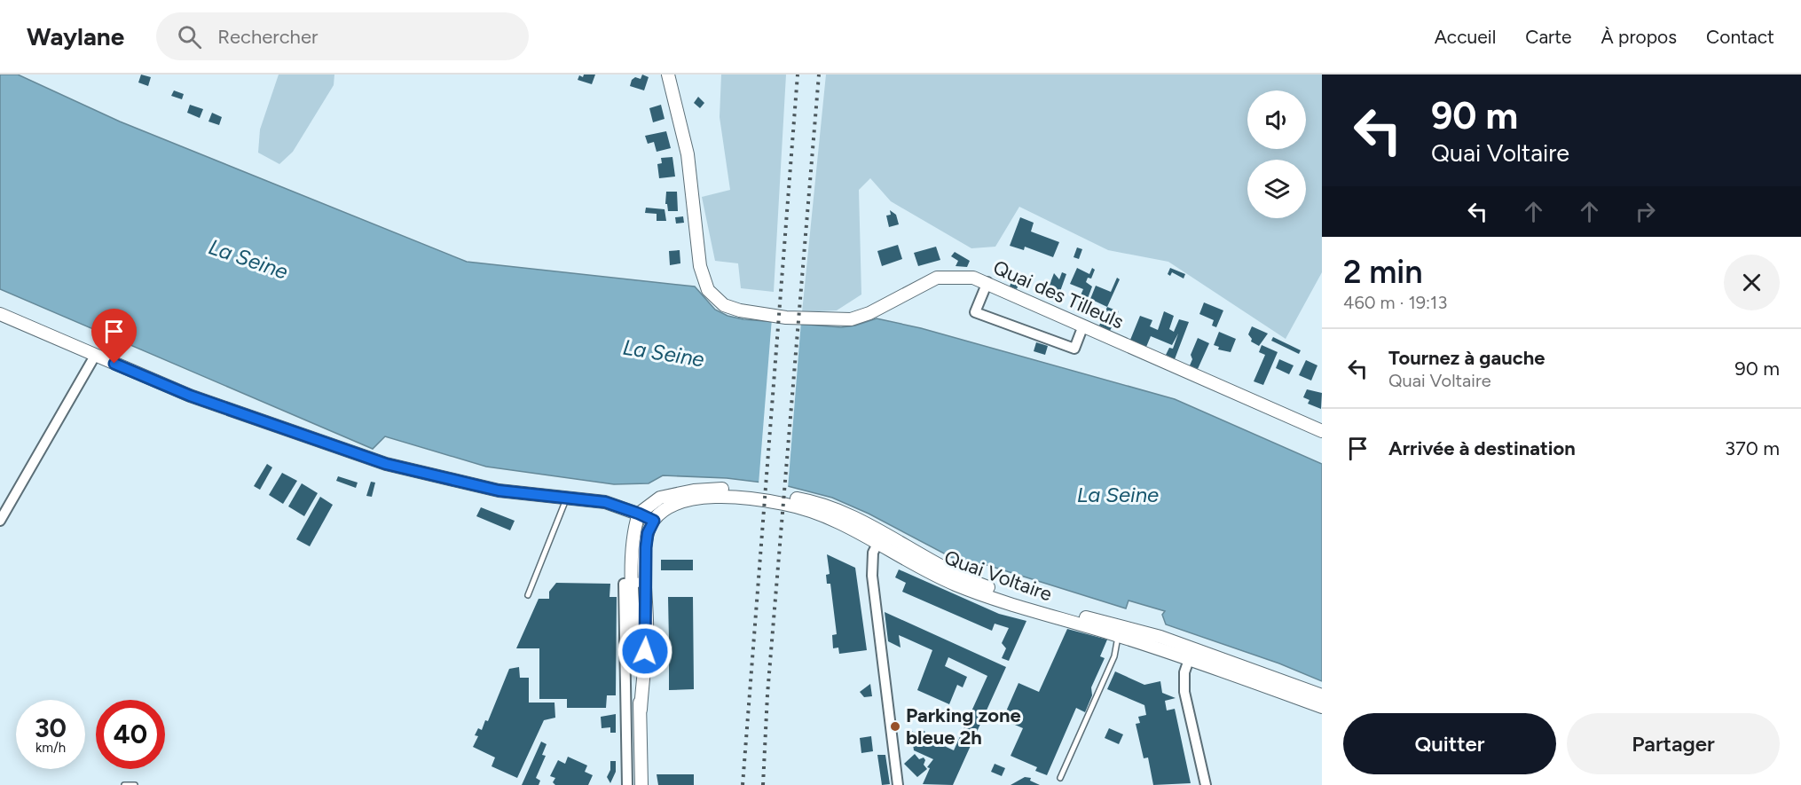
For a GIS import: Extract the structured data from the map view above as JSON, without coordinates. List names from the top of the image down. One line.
{"streets":{"street":["Quai des Tilleuls","Quai Voltaire"]},"water":["La Seine"],"places":["Parking zone bleue 2h"],"page":{"header":"Waylane","search":"Rechercher","nav":["Accueil","Carte","À propos","Contact"],"turn":["90 m","Quai Voltaire"],"heading":["2 min","460 m · 19:13"],"list":[{"name":"Tournez à gauche","note":"Quai Voltaire","value":"90 m"},{"name":"Arrivée à destination","value":"370 m"}],"speed":"30 km/h","limit":"40","buttons":["Quitter","Partager"]}}
